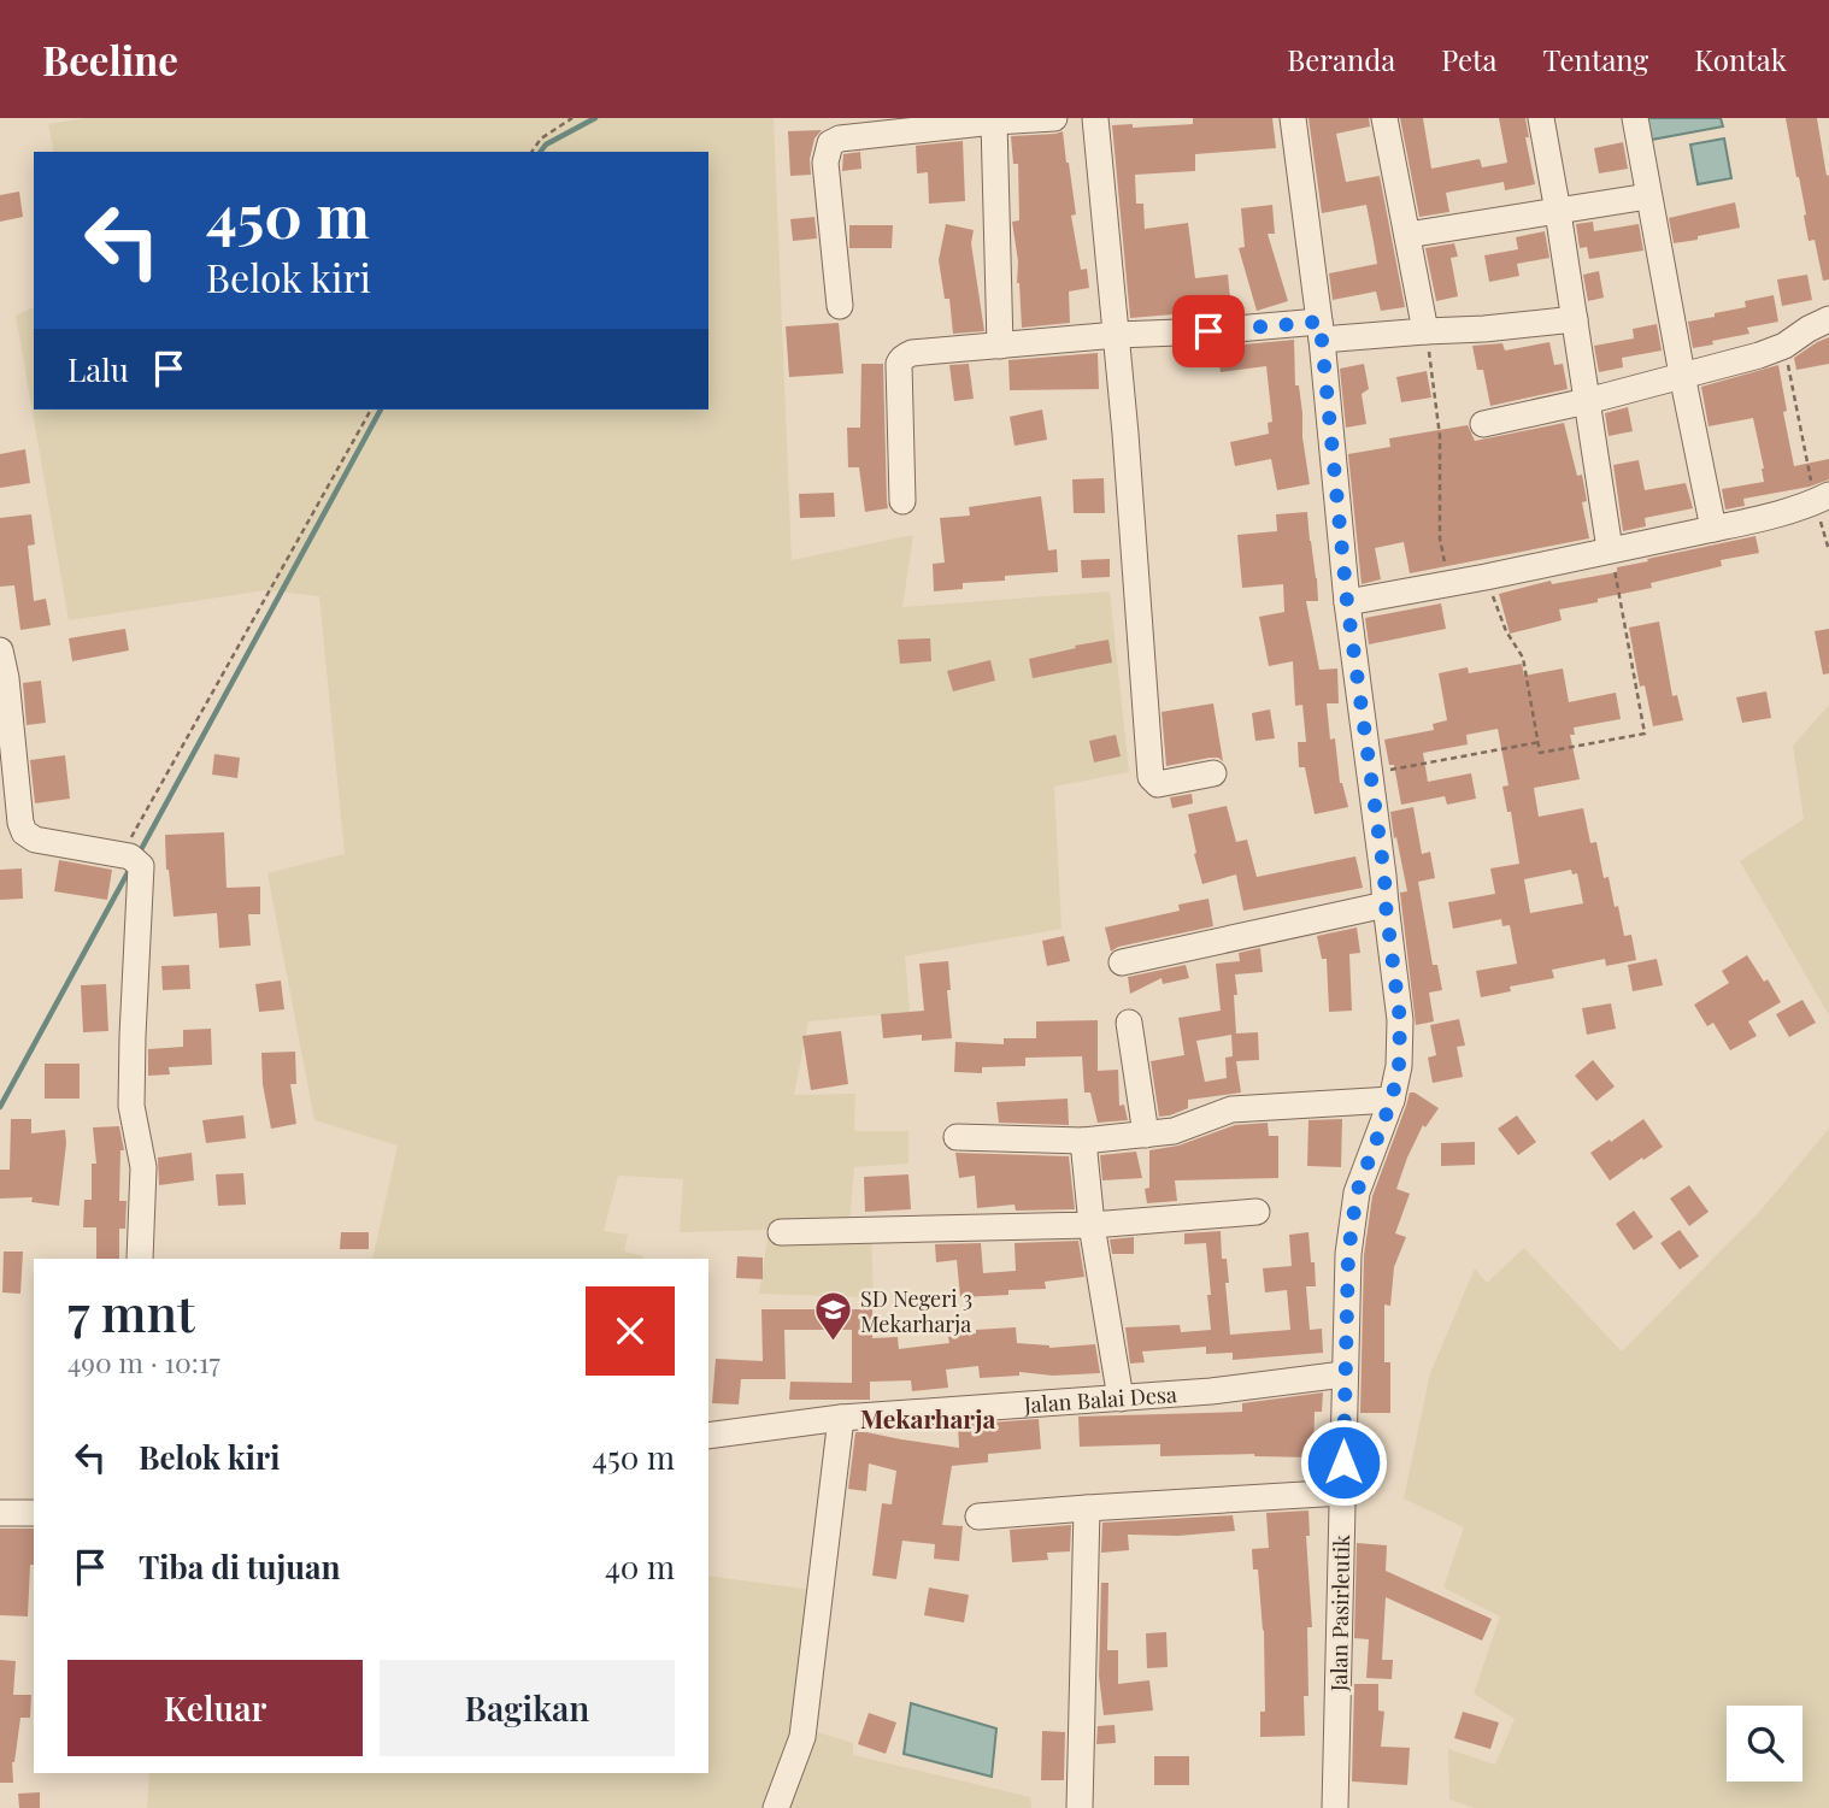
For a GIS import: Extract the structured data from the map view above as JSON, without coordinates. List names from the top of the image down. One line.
{"streets":{"street":["Jalan Balai Desa","Jalan Pasirleutik"]},"crossings":[["Jalan Balai Desa","Jalan Pasirleutik"]],"districts":["Mekarharja"],"places":{"school or university":["SD Negeri 3 Mekarharja"]},"page":{"header":"Beeline","nav":["Beranda","Peta","Tentang","Kontak"],"turn":["450 m","Belok kiri"],"then":"Lalu","heading":["7 mnt","490 m · 10:17"],"list":[{"name":"Belok kiri","value":"450 m"},{"name":"Tiba di tujuan","value":"40 m"}],"buttons":["Keluar","Bagikan"]}}
